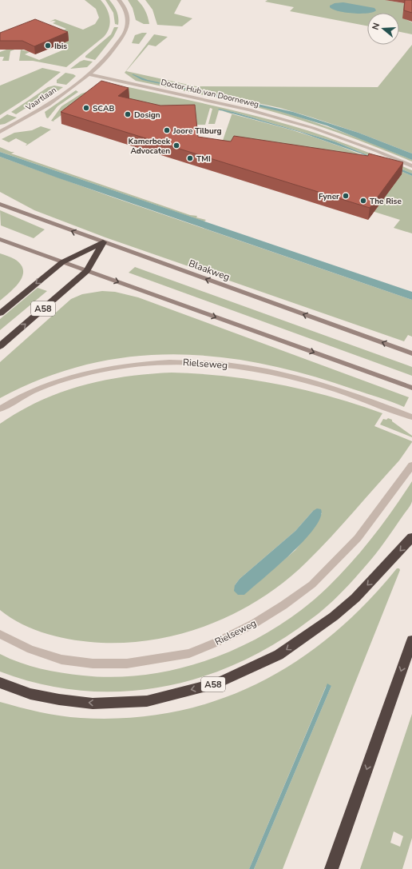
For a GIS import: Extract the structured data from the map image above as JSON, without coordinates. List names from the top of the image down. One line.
{"streets":{"highway":["A58"],"main road":["Blaakweg"],"street":["Doctor Hub van Doorneweg","Vaartlaan","Rielseweg"]},"crossings":[["Doctor Hub van Doorneweg","Vaartlaan"]],"places":["Ibis","SCAB","Dosign","Joore Tilburg","Kamerbeek Advocaten","TMI","Fyner","The Rise"],"north":"left"}
